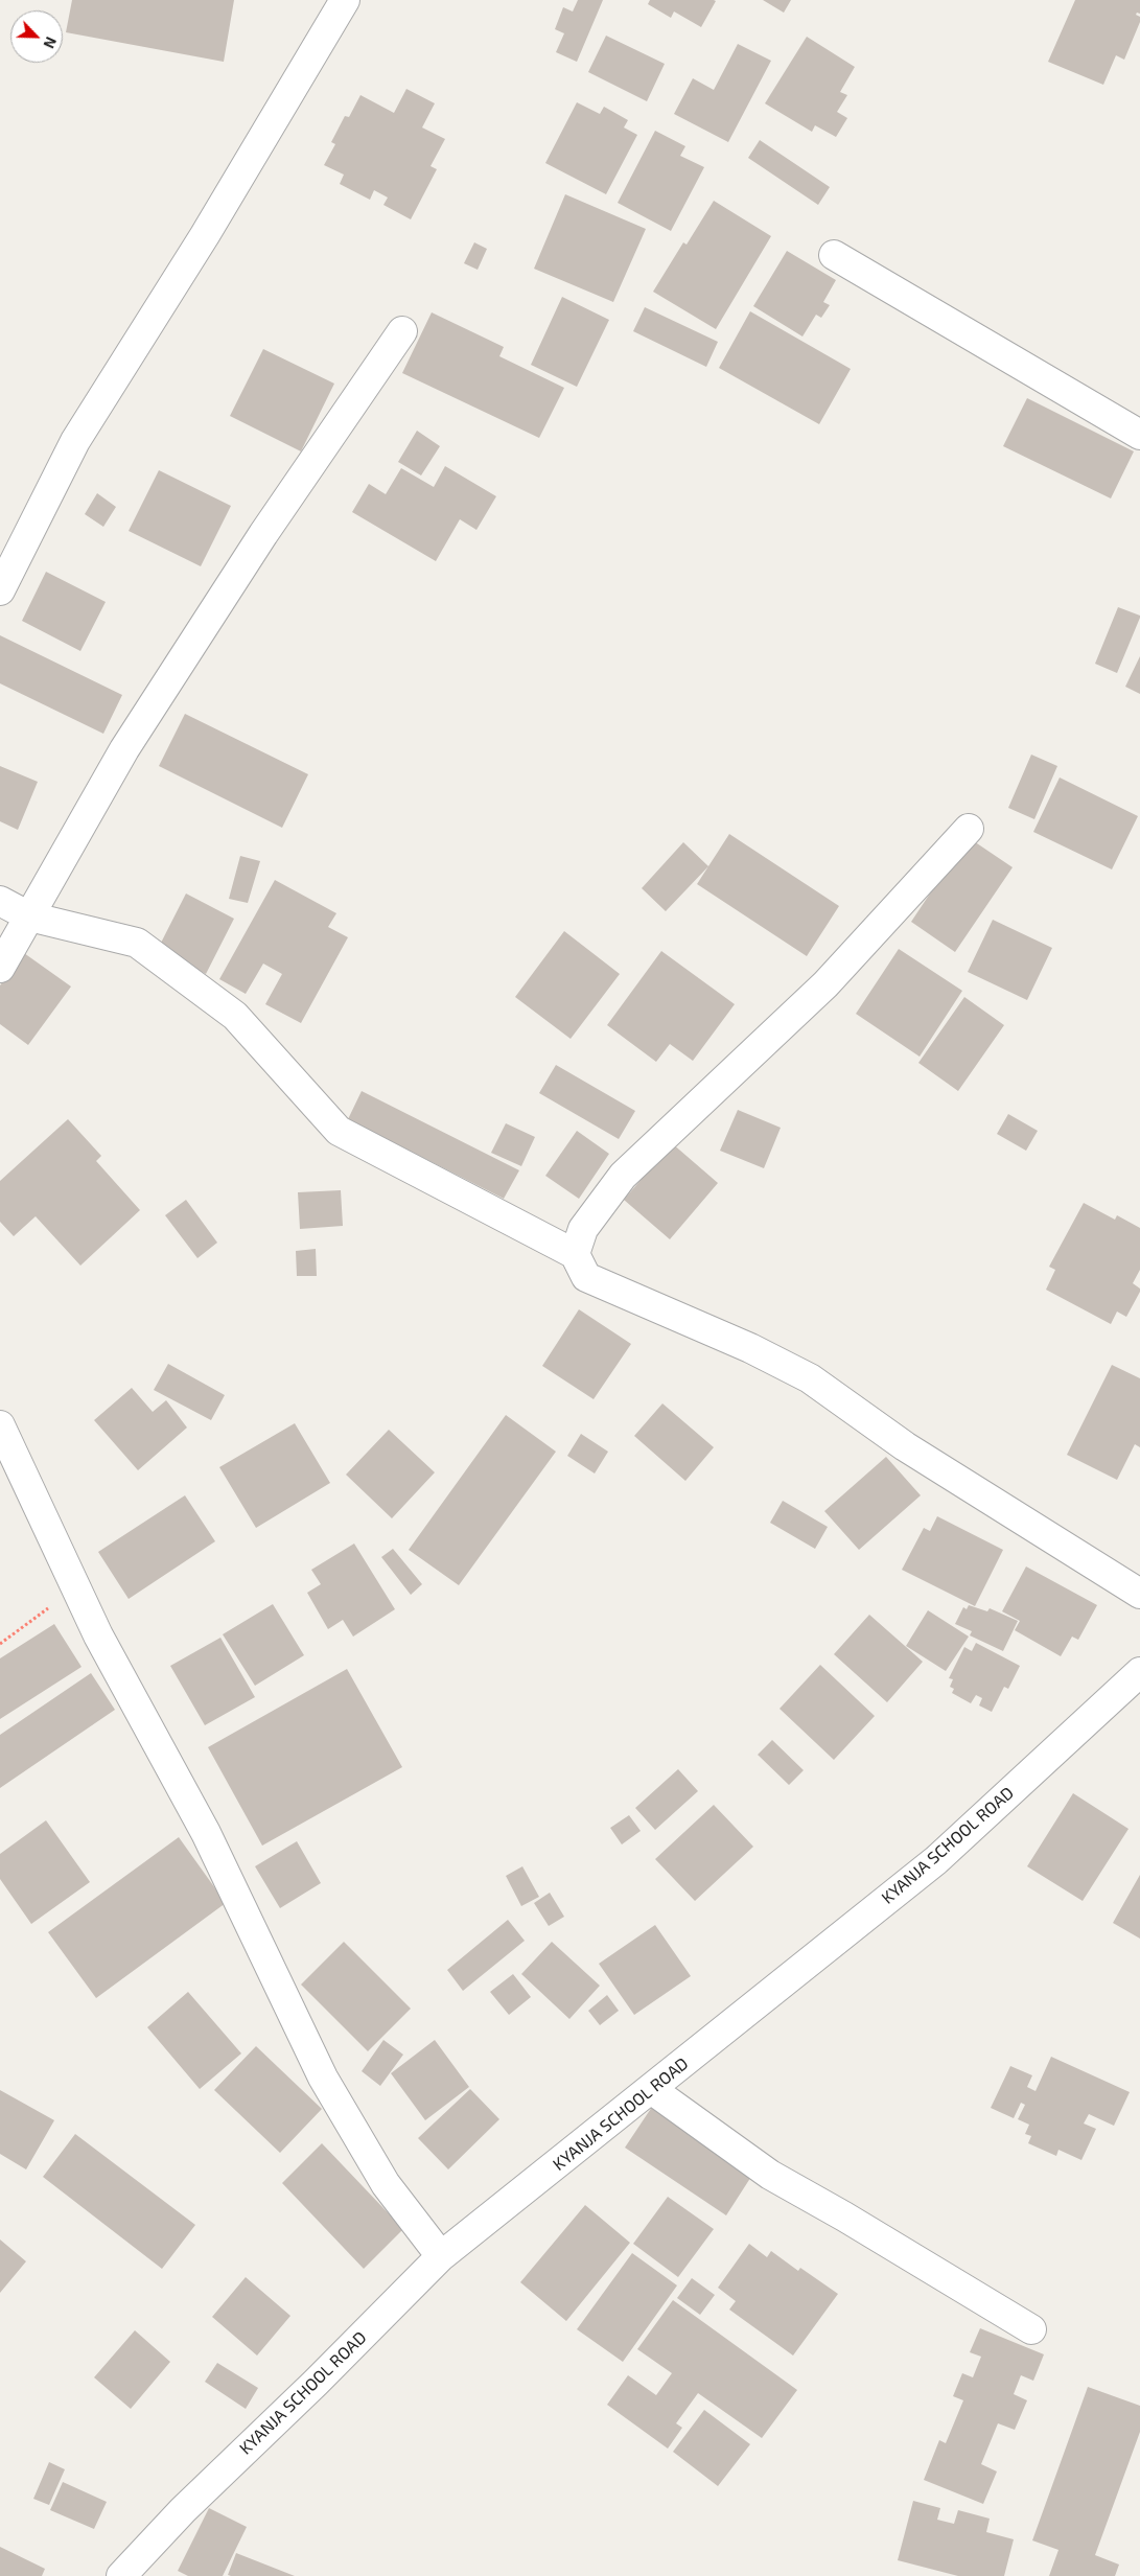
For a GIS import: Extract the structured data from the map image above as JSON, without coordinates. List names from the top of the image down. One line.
{"streets":{"street":["KYANJA SCHOOL ROAD"]},"north":"bottom right"}
